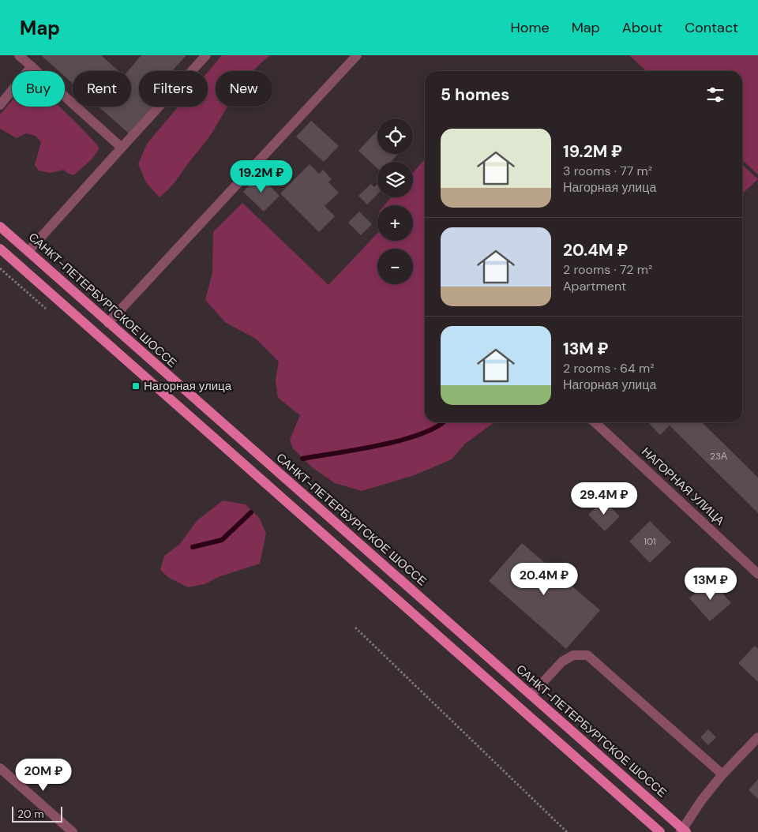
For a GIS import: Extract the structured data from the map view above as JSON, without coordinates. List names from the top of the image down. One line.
{"streets":{"main road":["САНКТ-ПЕТЕРБУРГСКОЕ ШОССЕ"],"street":["НАГОРНАЯ УЛИЦА"]},"places":{"transit":["Нагорная улица"]},"house_numbers":["23А","101"],"scale_bar":"20 m","page":{"header":"Map","nav":["Home","Map","About","Contact"],"chip":["Buy","Rent","Filters","New"],"heading":"5 homes","map_buttons":["+","−"],"list":[{"name":"19.2M ₽","note":"3 rooms · 77 m² · Нагорная улица"},{"name":"20.4M ₽","note":"2 rooms · 72 m² · Apartment"},{"name":"13M ₽","note":"2 rooms · 64 m² · Нагорная улица"}],"price":["19.2M ₽","29.4M ₽","20.4M ₽","13M ₽","20M ₽"],"scale":"20 m"}}
